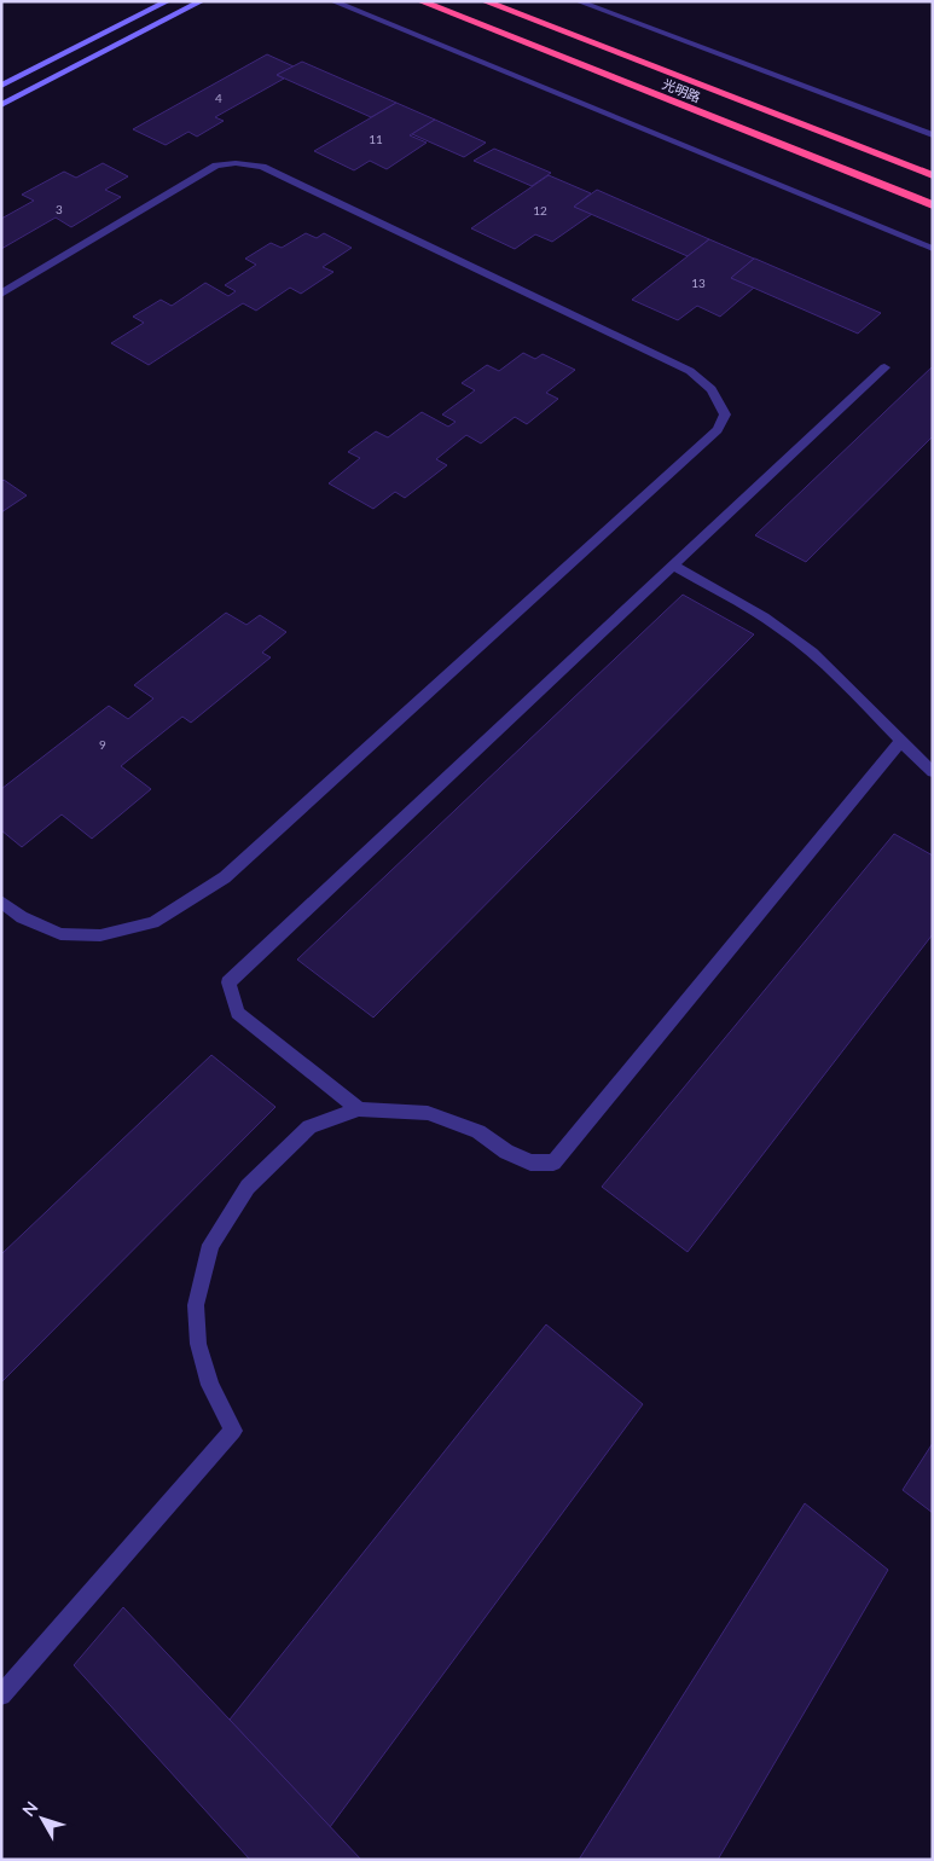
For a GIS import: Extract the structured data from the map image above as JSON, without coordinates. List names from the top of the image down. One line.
{"streets":{"highway":["光明路"]},"house_numbers":["4","11","3","12","13","9"],"north":"top left"}
